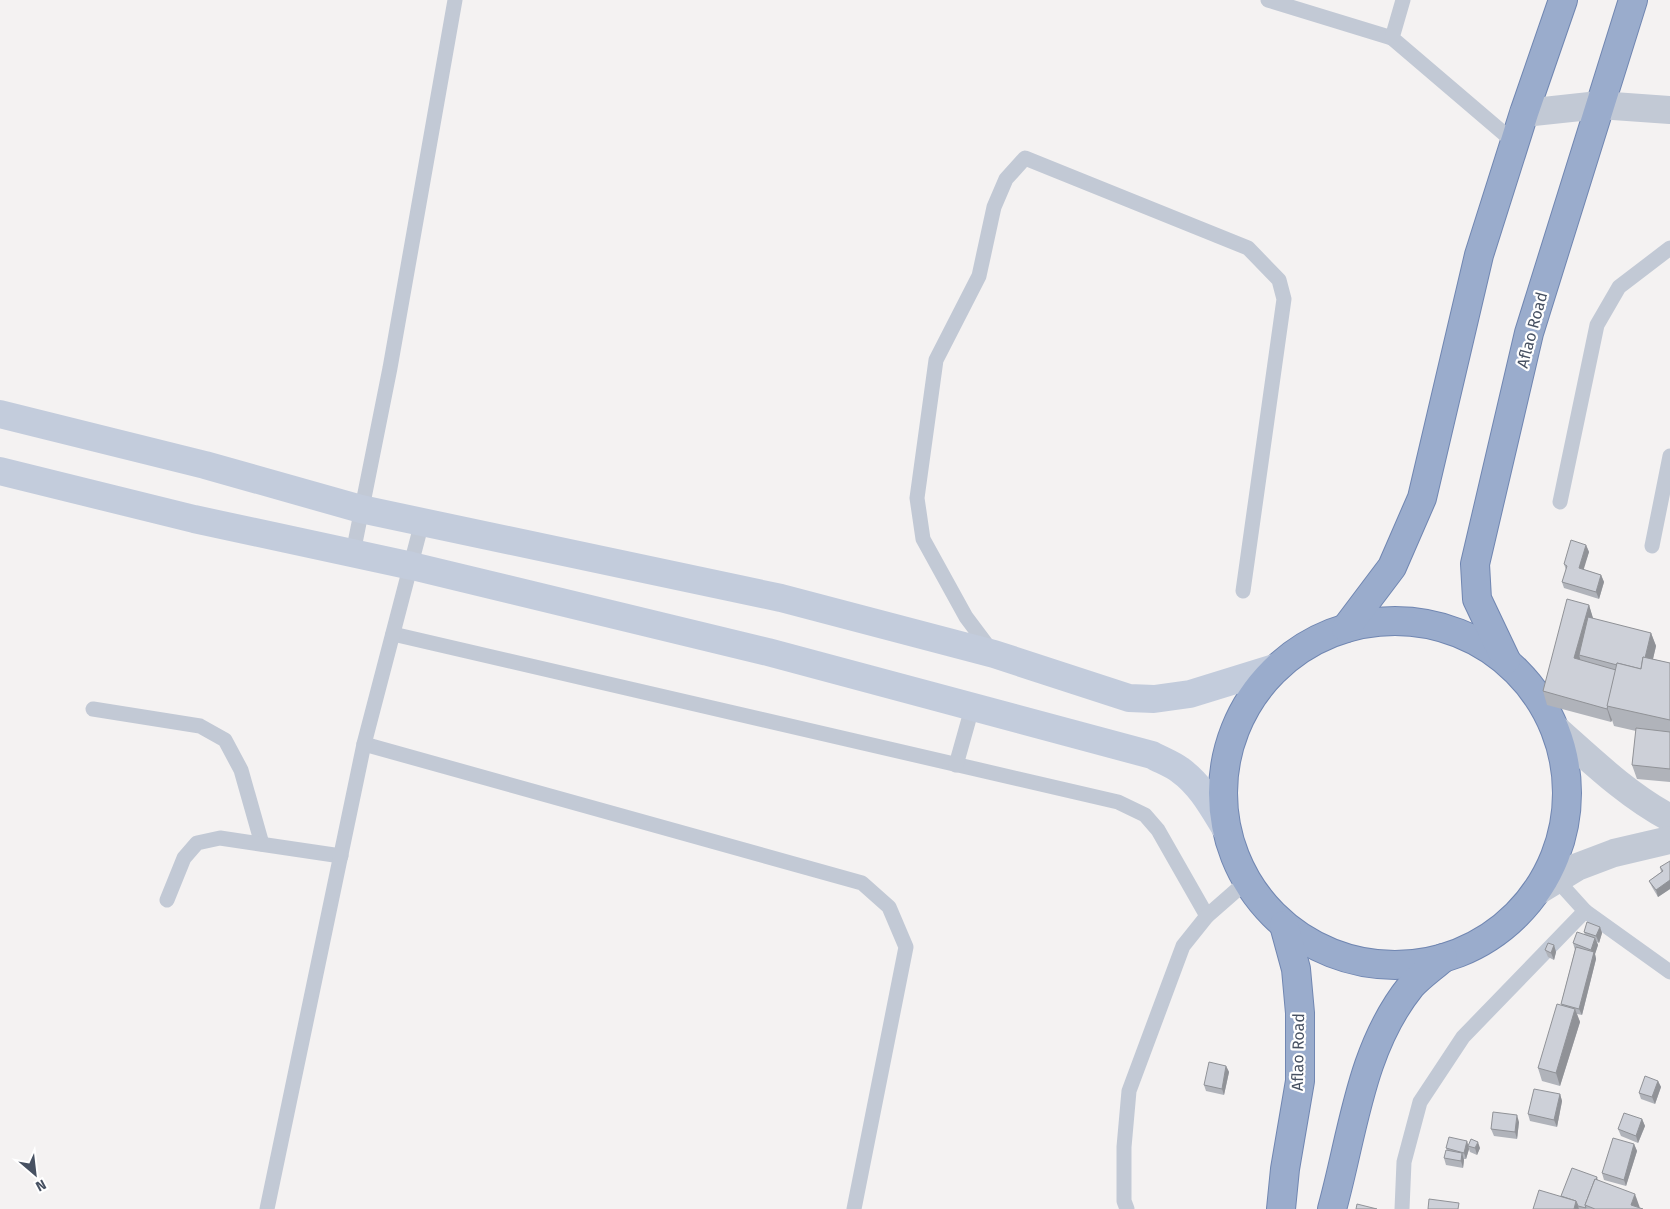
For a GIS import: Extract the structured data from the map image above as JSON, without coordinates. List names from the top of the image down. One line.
{"streets":{"highway":["Aflao Road"]},"north":"bottom right"}
